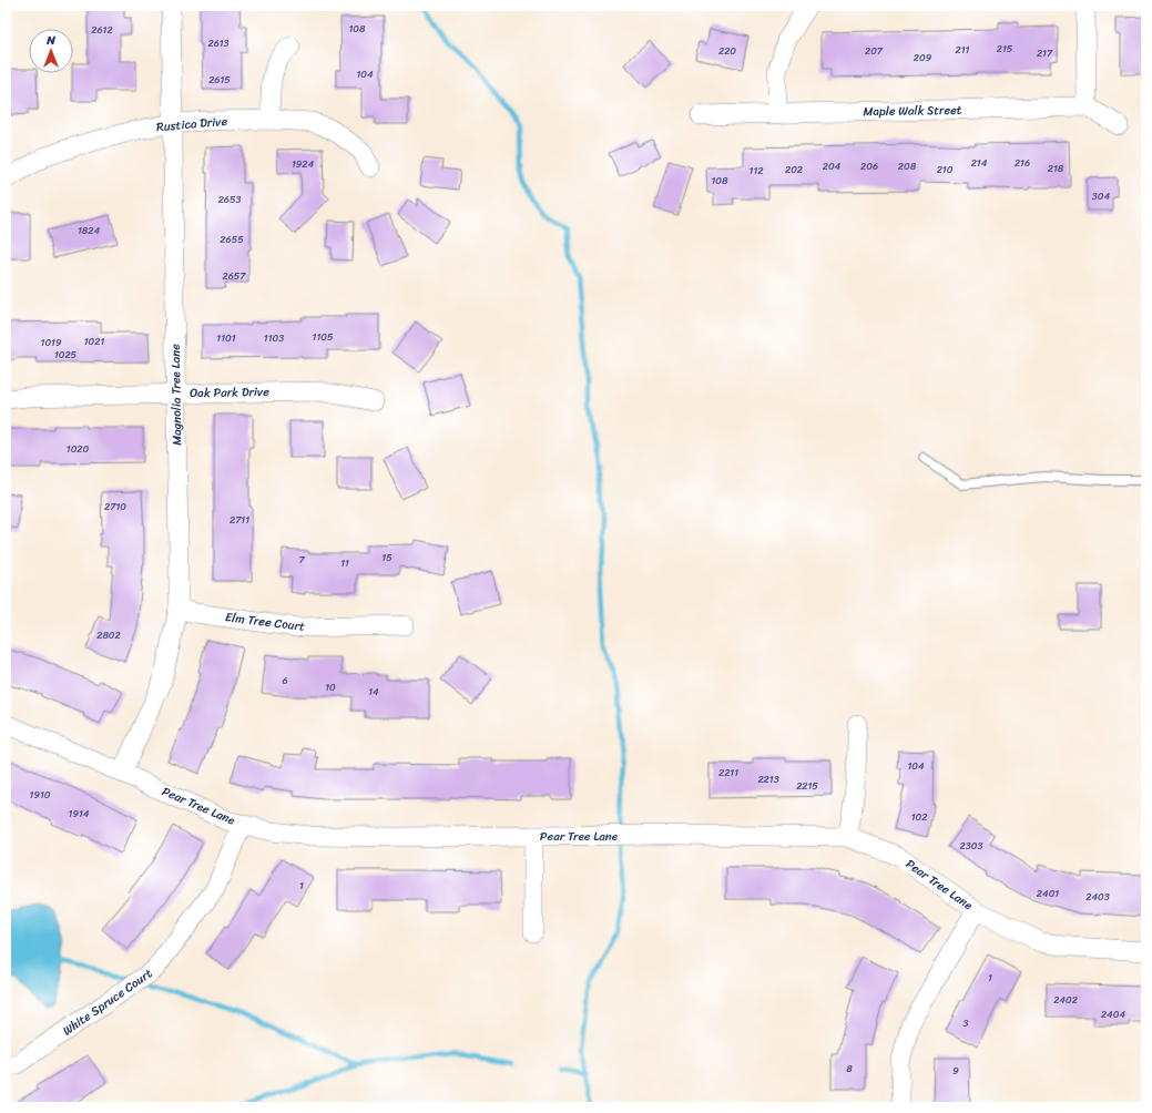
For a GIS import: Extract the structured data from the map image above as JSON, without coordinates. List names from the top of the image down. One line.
{"streets":{"street":["Maple Walk Street","Rustica Drive","Oak Park Drive","Magnolia Tree Lane","Elm Tree Court","Pear Tree Lane","White Spruce Court"]},"crossings":[["Rustica Drive","Magnolia Tree Lane"],["Oak Park Drive","Magnolia Tree Lane"],["Magnolia Tree Lane","Elm Tree Court"],["Magnolia Tree Lane","Pear Tree Lane"],["Pear Tree Lane","White Spruce Court"]],"house_numbers":["108","2612","2613","215","211","220","207","217","209","104","2615","214","216","1924","204","206","208","218","202","210","112","108","304","2653","1824","2655","2657","1105","1101","1103","1021","1019","1025","1020","2710","2711","15","7","11","2802","6","10","14","104","2211","2213","2215","1910","1914","102","2303","1","2401","2403","1","2402","2404","3","8","9"],"north":"top"}
